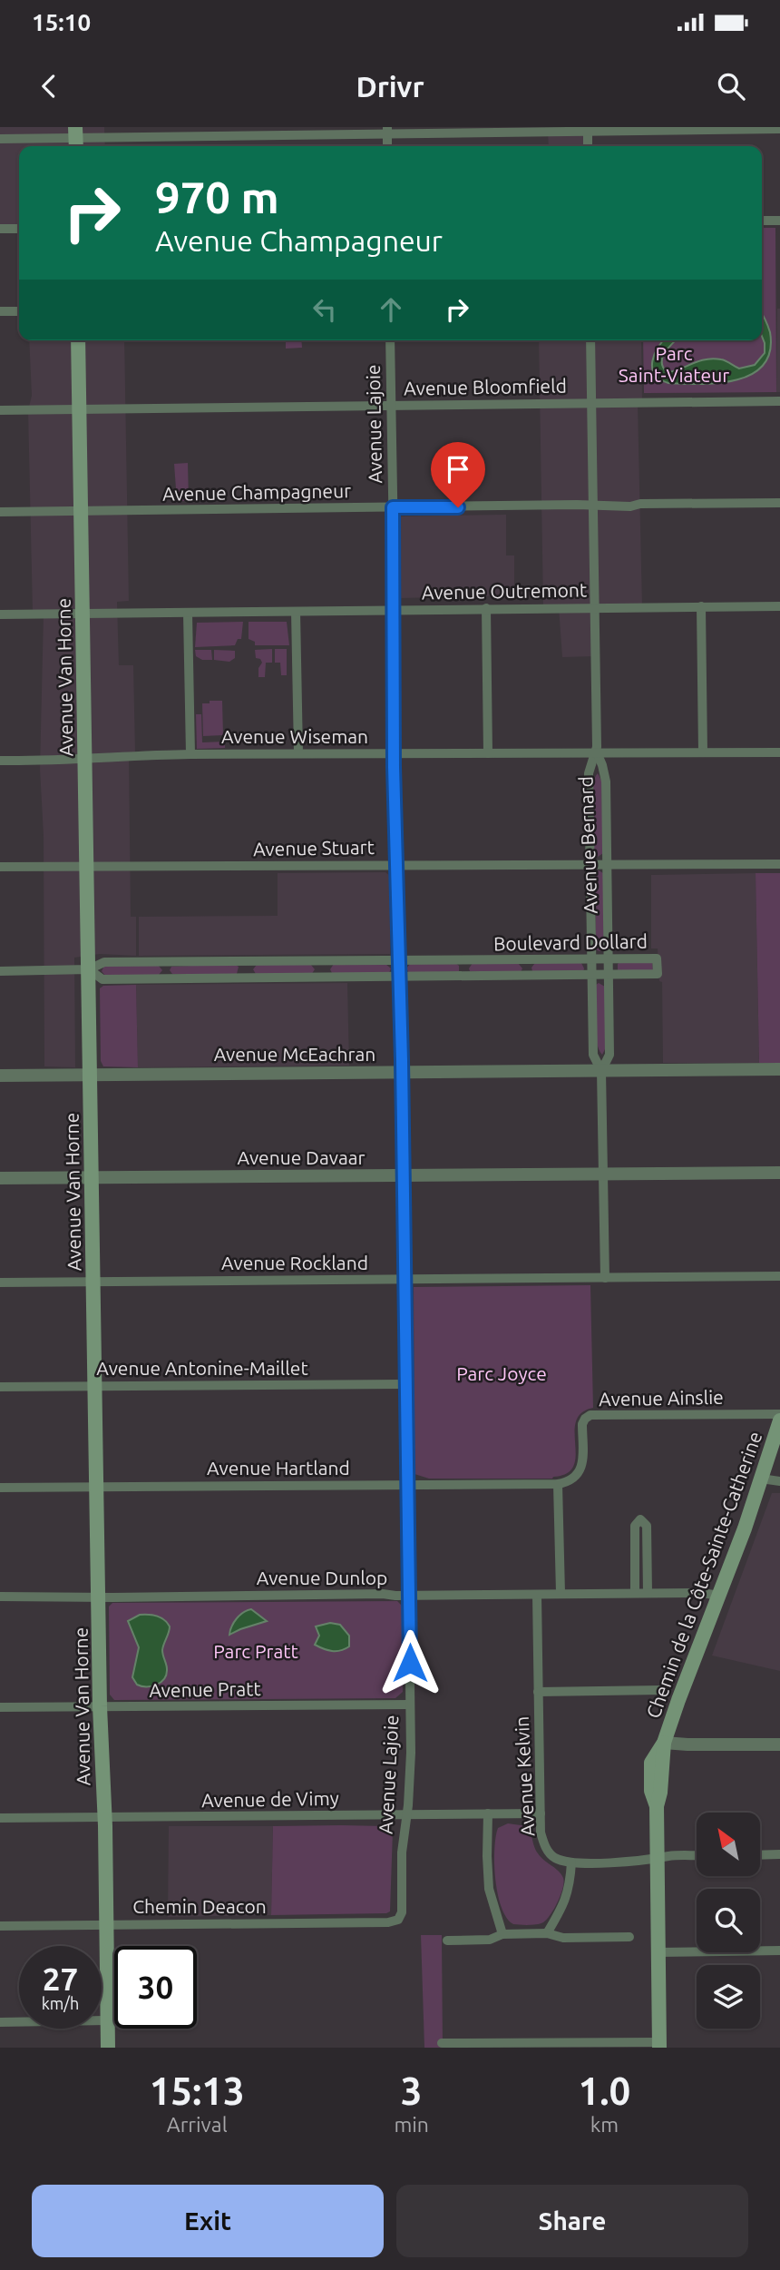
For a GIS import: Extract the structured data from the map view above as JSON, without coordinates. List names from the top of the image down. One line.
{"streets":{"main road":["Avenue Van Horne","Chemin de la Côte-Sainte-Catherine"],"street":["Avenue Bloomfield","Avenue Lajoie","Avenue Champagneur","Avenue Outremont","Avenue Wiseman","Avenue Bernard","Avenue Stuart","Boulevard Dollard","Avenue McEachran","Avenue Davaar","Avenue Rockland","Avenue Antonine-Maillet","Avenue Ainslie","Avenue Hartland","Avenue Dunlop","Avenue Pratt","Avenue Kelvin","Avenue de Vimy","Chemin Deacon"]},"crossings":[["Avenue Bloomfield","Avenue Lajoie"],["Avenue Bloomfield","Avenue Van Horne"],["Avenue Bloomfield","Avenue Bernard"],["Avenue Lajoie","Avenue Champagneur"],["Avenue Lajoie","Avenue Outremont"],["Avenue Lajoie","Avenue Wiseman"],["Avenue Lajoie","Avenue Stuart"],["Avenue Lajoie","Boulevard Dollard"],["Avenue Lajoie","Avenue McEachran"],["Avenue Lajoie","Avenue Davaar"],["Avenue Lajoie","Avenue Rockland"],["Avenue Lajoie","Avenue Antonine-Maillet"],["Avenue Lajoie","Avenue Hartland"],["Avenue Lajoie","Avenue Dunlop"],["Avenue Lajoie","Avenue Pratt"],["Avenue Lajoie","Avenue de Vimy"],["Avenue Lajoie","Chemin Deacon"],["Avenue Champagneur","Avenue Van Horne"],["Avenue Champagneur","Avenue Bernard"],["Avenue Outremont","Avenue Van Horne"],["Avenue Outremont","Avenue Bernard"],["Avenue Van Horne","Avenue Wiseman"],["Avenue Van Horne","Avenue Stuart"],["Avenue Van Horne","Boulevard Dollard"],["Avenue Van Horne","Avenue McEachran"],["Avenue Van Horne","Avenue Davaar"],["Avenue Van Horne","Avenue Rockland"],["Avenue Van Horne","Avenue Antonine-Maillet"],["Avenue Van Horne","Avenue Hartland"],["Avenue Van Horne","Avenue Dunlop"],["Avenue Van Horne","Avenue Pratt"],["Avenue Van Horne","Avenue de Vimy"],["Avenue Van Horne","Chemin Deacon"],["Avenue Wiseman","Avenue Bernard"],["Avenue Bernard","Avenue Stuart"],["Avenue Bernard","Boulevard Dollard"],["Avenue Bernard","Avenue McEachran"],["Avenue Ainslie","Avenue Hartland"],["Chemin de la Côte-Sainte-Catherine","Avenue Dunlop"],["Avenue Dunlop","Avenue Kelvin"],["Avenue Kelvin","Avenue de Vimy"]],"parks":["Parc Saint-Viateur","Parc Joyce","Parc Pratt"],"north":"top left","page":{"status":"15:10","header":"Drivr","turn":["970 m","Avenue Champagneur"],"speed":"27 km/h","limit":"30","eta":["15:13","Arrival","3","min","1.0","km"],"buttons":["Exit","Share"]}}
